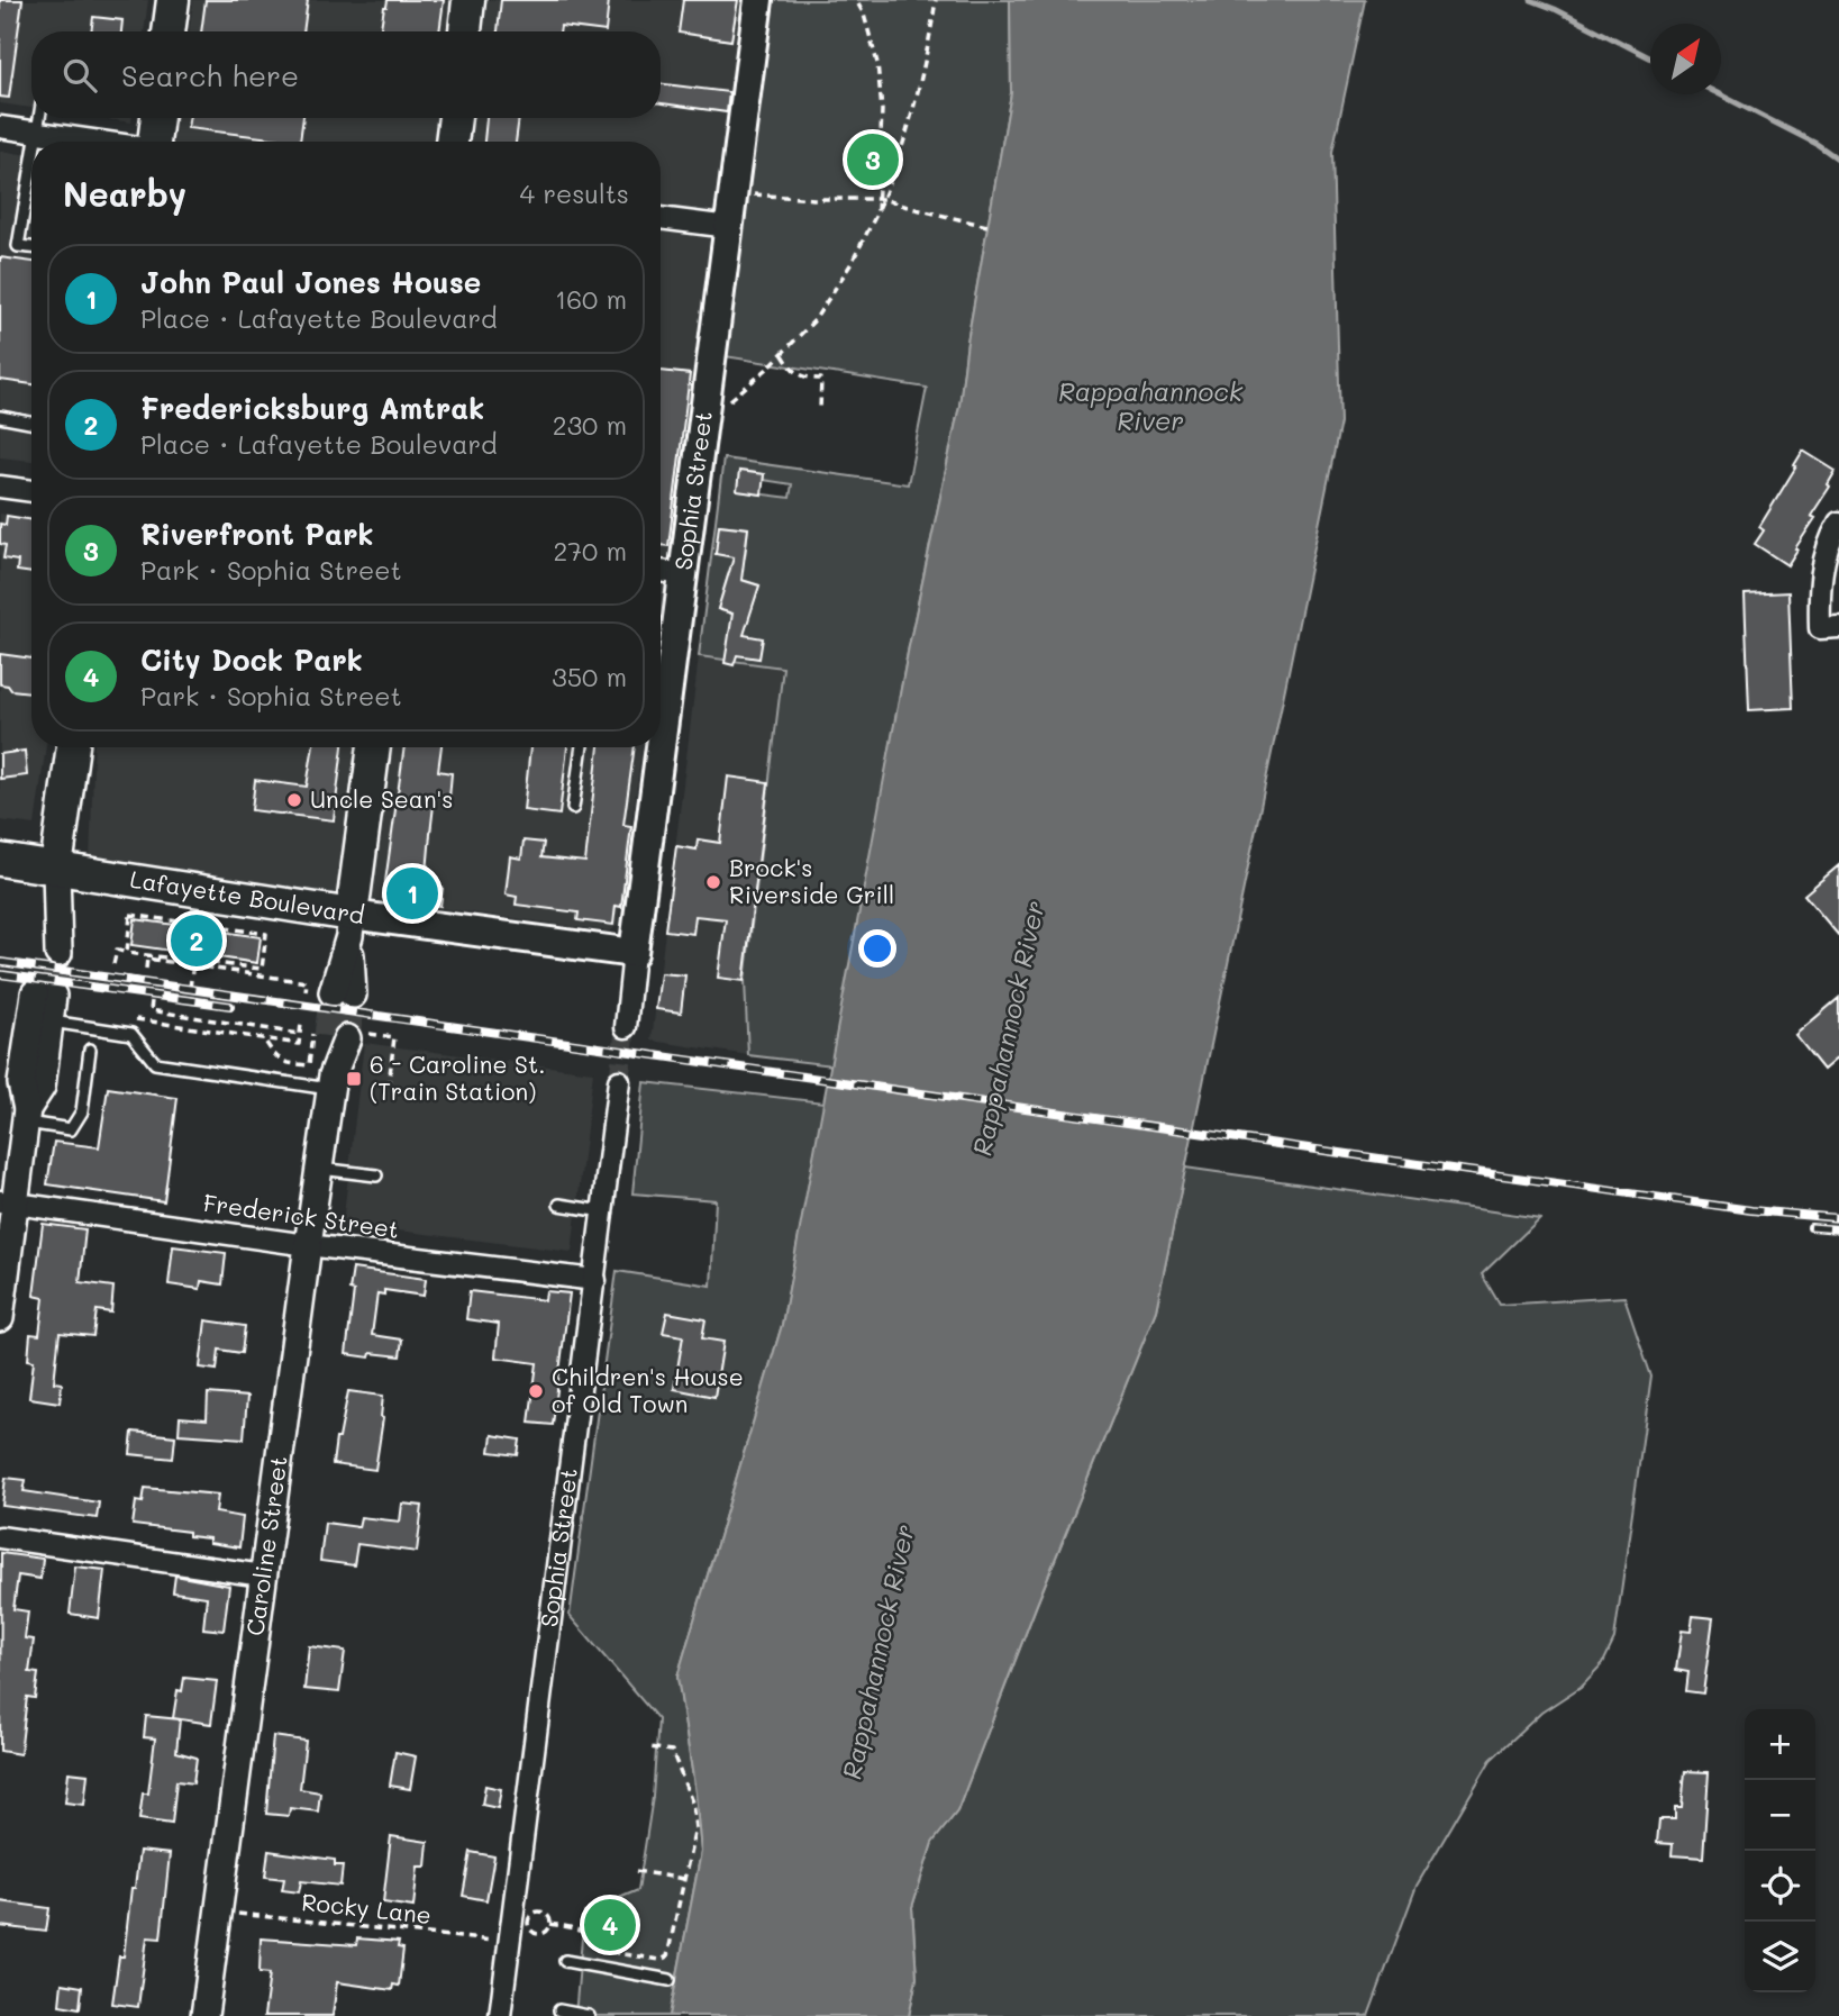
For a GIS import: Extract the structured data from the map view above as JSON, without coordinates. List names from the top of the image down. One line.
{"streets":{"main road":["Sophia Street","Lafayette Boulevard"],"street":["Frederick Street","Caroline Street"],"path":["Rocky Lane"]},"crossings":[["Sophia Street","Lafayette Boulevard"],["Sophia Street","Frederick Street"],["Sophia Street","Rocky Lane"],["Frederick Street","Caroline Street"],["Caroline Street","Rocky Lane"]],"water":["Rappahannock River"],"places":{"other":["Uncle Sean's","Brock's Riverside Grill","Children's House of Old Town"],"transit":["6 - Caroline St. (Train Station)"]},"north":"top right","page":{"search":"Search here","pins":["3","1","2","4"],"heading":["Nearby","4 results"],"list":[{"mark":"1","name":"John Paul Jones House","note":"Place · Lafayette Boulevard","value":"160 m"},{"mark":"2","name":"Fredericksburg Amtrak","note":"Place · Lafayette Boulevard","value":"230 m"},{"mark":"3","name":"Riverfront Park","note":"Park · Sophia Street","value":"270 m"},{"mark":"4","name":"City Dock Park","note":"Park · Sophia Street","value":"350 m"}],"map_buttons":["+","−"]}}
